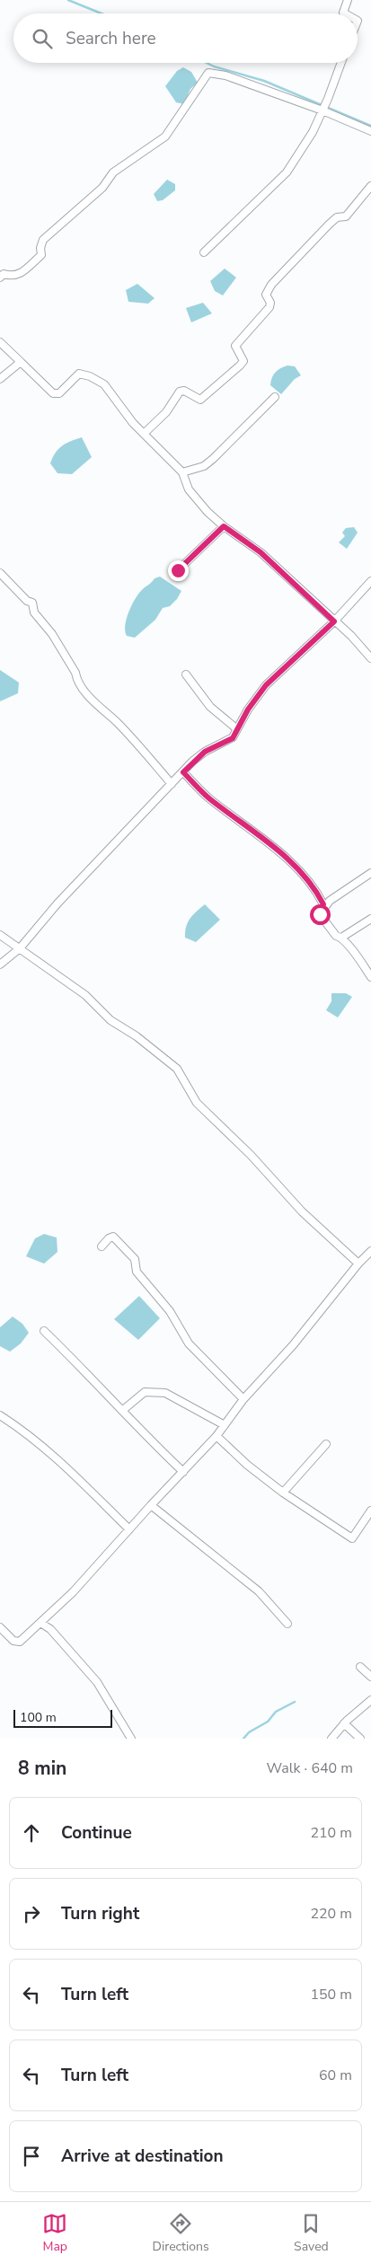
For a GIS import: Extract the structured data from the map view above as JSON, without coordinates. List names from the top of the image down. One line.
{"scale_bar":"100 m","page":{"search":"Search here","scale":"100 m","heading":["8 min","Walk · 640 m"],"list":[["Continue","210 m"],["Turn right","220 m"],["Turn left","150 m"],["Turn left","60 m"],"Arrive at destination"],"nav":["Map","Directions","Saved"]}}
